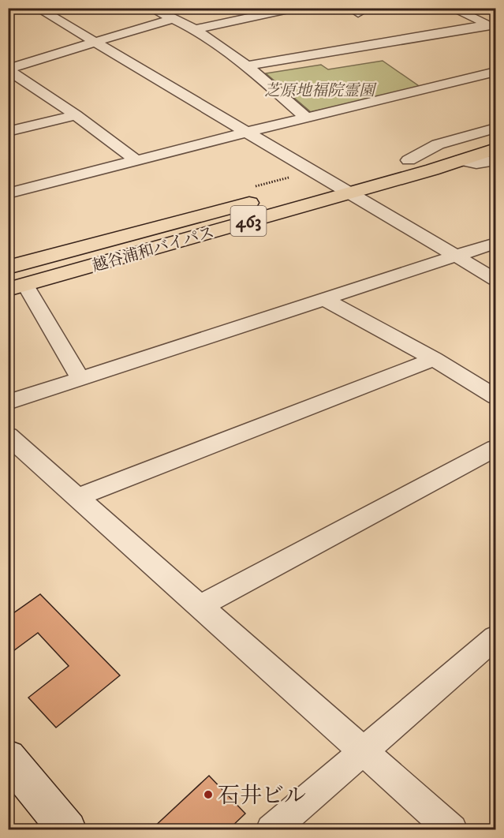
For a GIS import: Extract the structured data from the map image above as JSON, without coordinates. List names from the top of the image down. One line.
{"streets":{"highway":["463","越谷浦和バイパス"]},"parks":["芝原地福院霊園"],"places":["石井ビル"]}
